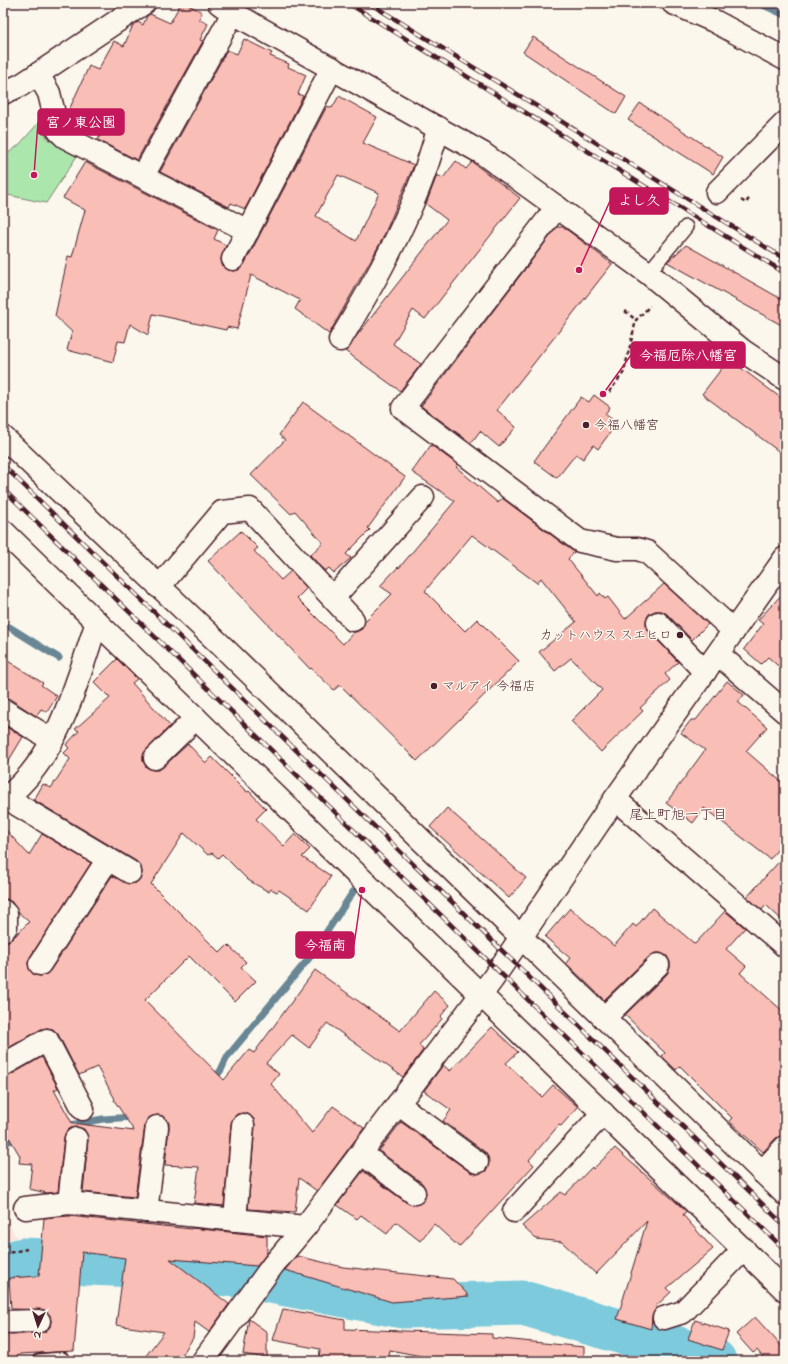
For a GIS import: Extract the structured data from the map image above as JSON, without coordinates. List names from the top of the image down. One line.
{"districts":["尾上町旭一丁目"],"places":["宮ノ東公園","よし久","今福厄除八幡宮","今福八幡宮","カットハウス スエヒロ","マルアイ 今福店","今福南"],"north":"bottom"}
